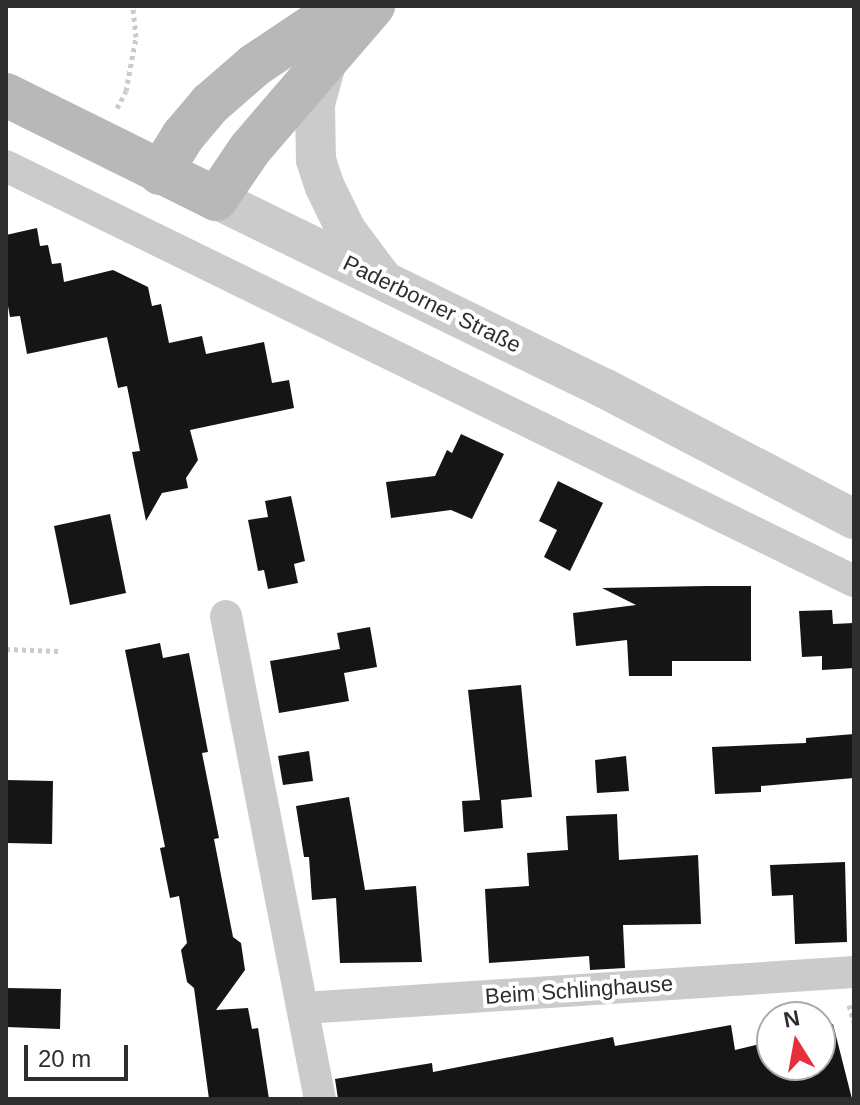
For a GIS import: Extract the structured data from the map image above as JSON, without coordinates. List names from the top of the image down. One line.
{"streets":{"main road":["Paderborner Straße"],"street":["Beim Schlinghause"]},"scale_bar":"20 m","north":"top"}
